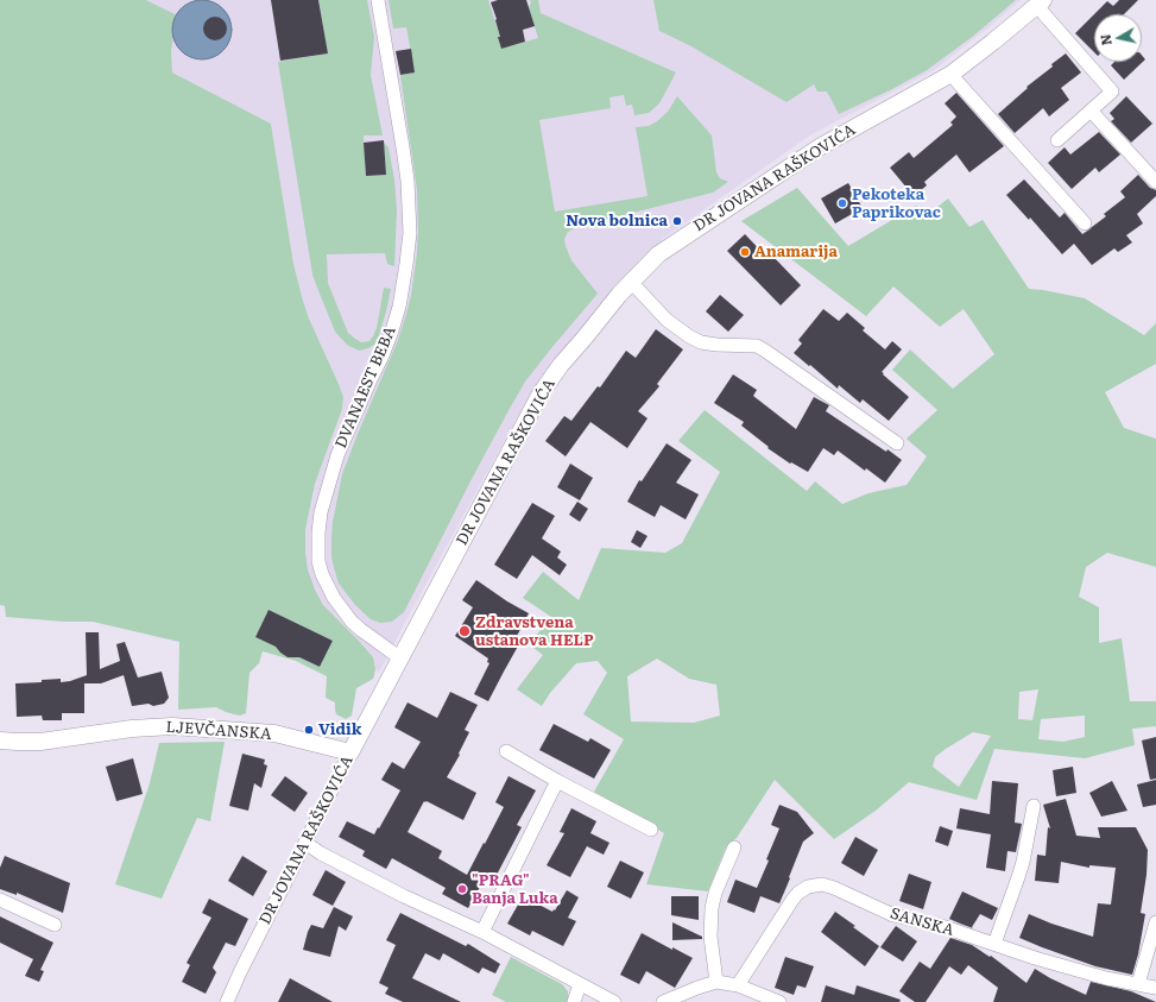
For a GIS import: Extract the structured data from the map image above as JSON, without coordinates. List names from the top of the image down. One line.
{"streets":{"street":["DR JOVANA RAŠKOVIĆA","DVANAEST BEBA","LJEVČANSKA","SANSKA"]},"crossings":[["DR JOVANA RAŠKOVIĆA","DVANAEST BEBA"],["DR JOVANA RAŠKOVIĆA","LJEVČANSKA"]],"places":["Pekoteka Paprikovac","Nova bolnica","Anamarija","Zdravstvena ustanova HELP","Vidik","\"PRAG\" Banja Luka"],"north":"left"}
